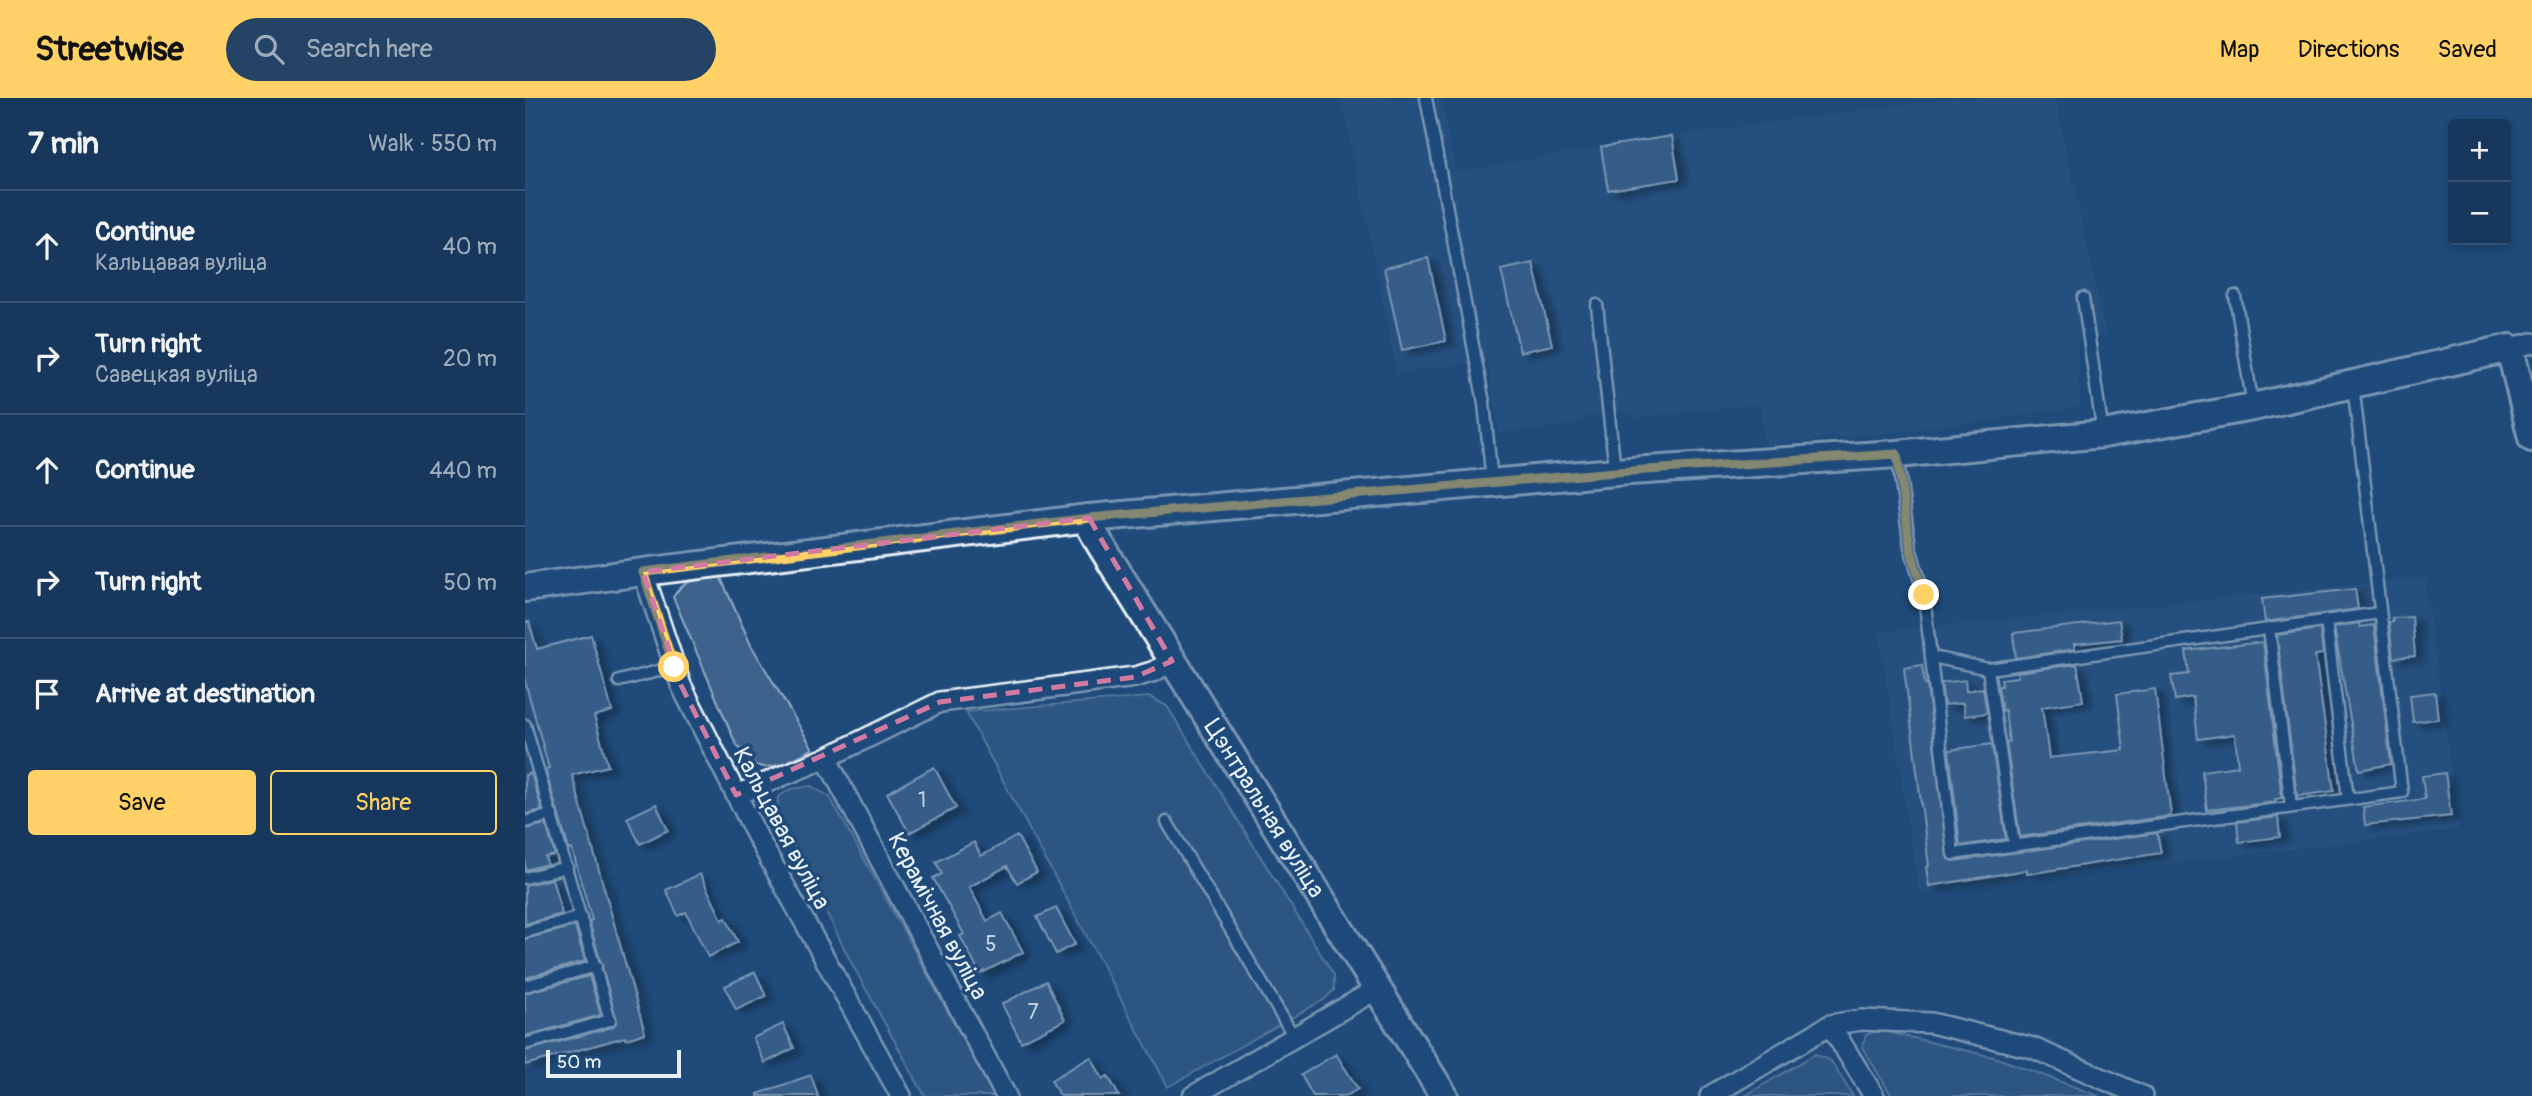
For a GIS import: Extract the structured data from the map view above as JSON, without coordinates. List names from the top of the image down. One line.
{"streets":{"street":["Цэнтральная вуліца","Кальцавая вуліца","Керамічная вуліца"]},"house_numbers":["1","5","7"],"scale_bar":"50 m","page":{"header":"Streetwise","search":"Search here","nav":["Map","Directions","Saved"],"heading":["7 min","Walk · 550 m"],"map_buttons":["+","−"],"list":[["Continue","Кальцавая вуліца","40 m"],["Turn right","Савецкая вуліца","20 m"],["Continue","440 m"],["Turn right","50 m"],"Arrive at destination"],"buttons":["Save","Share"],"scale":"50 m"}}
